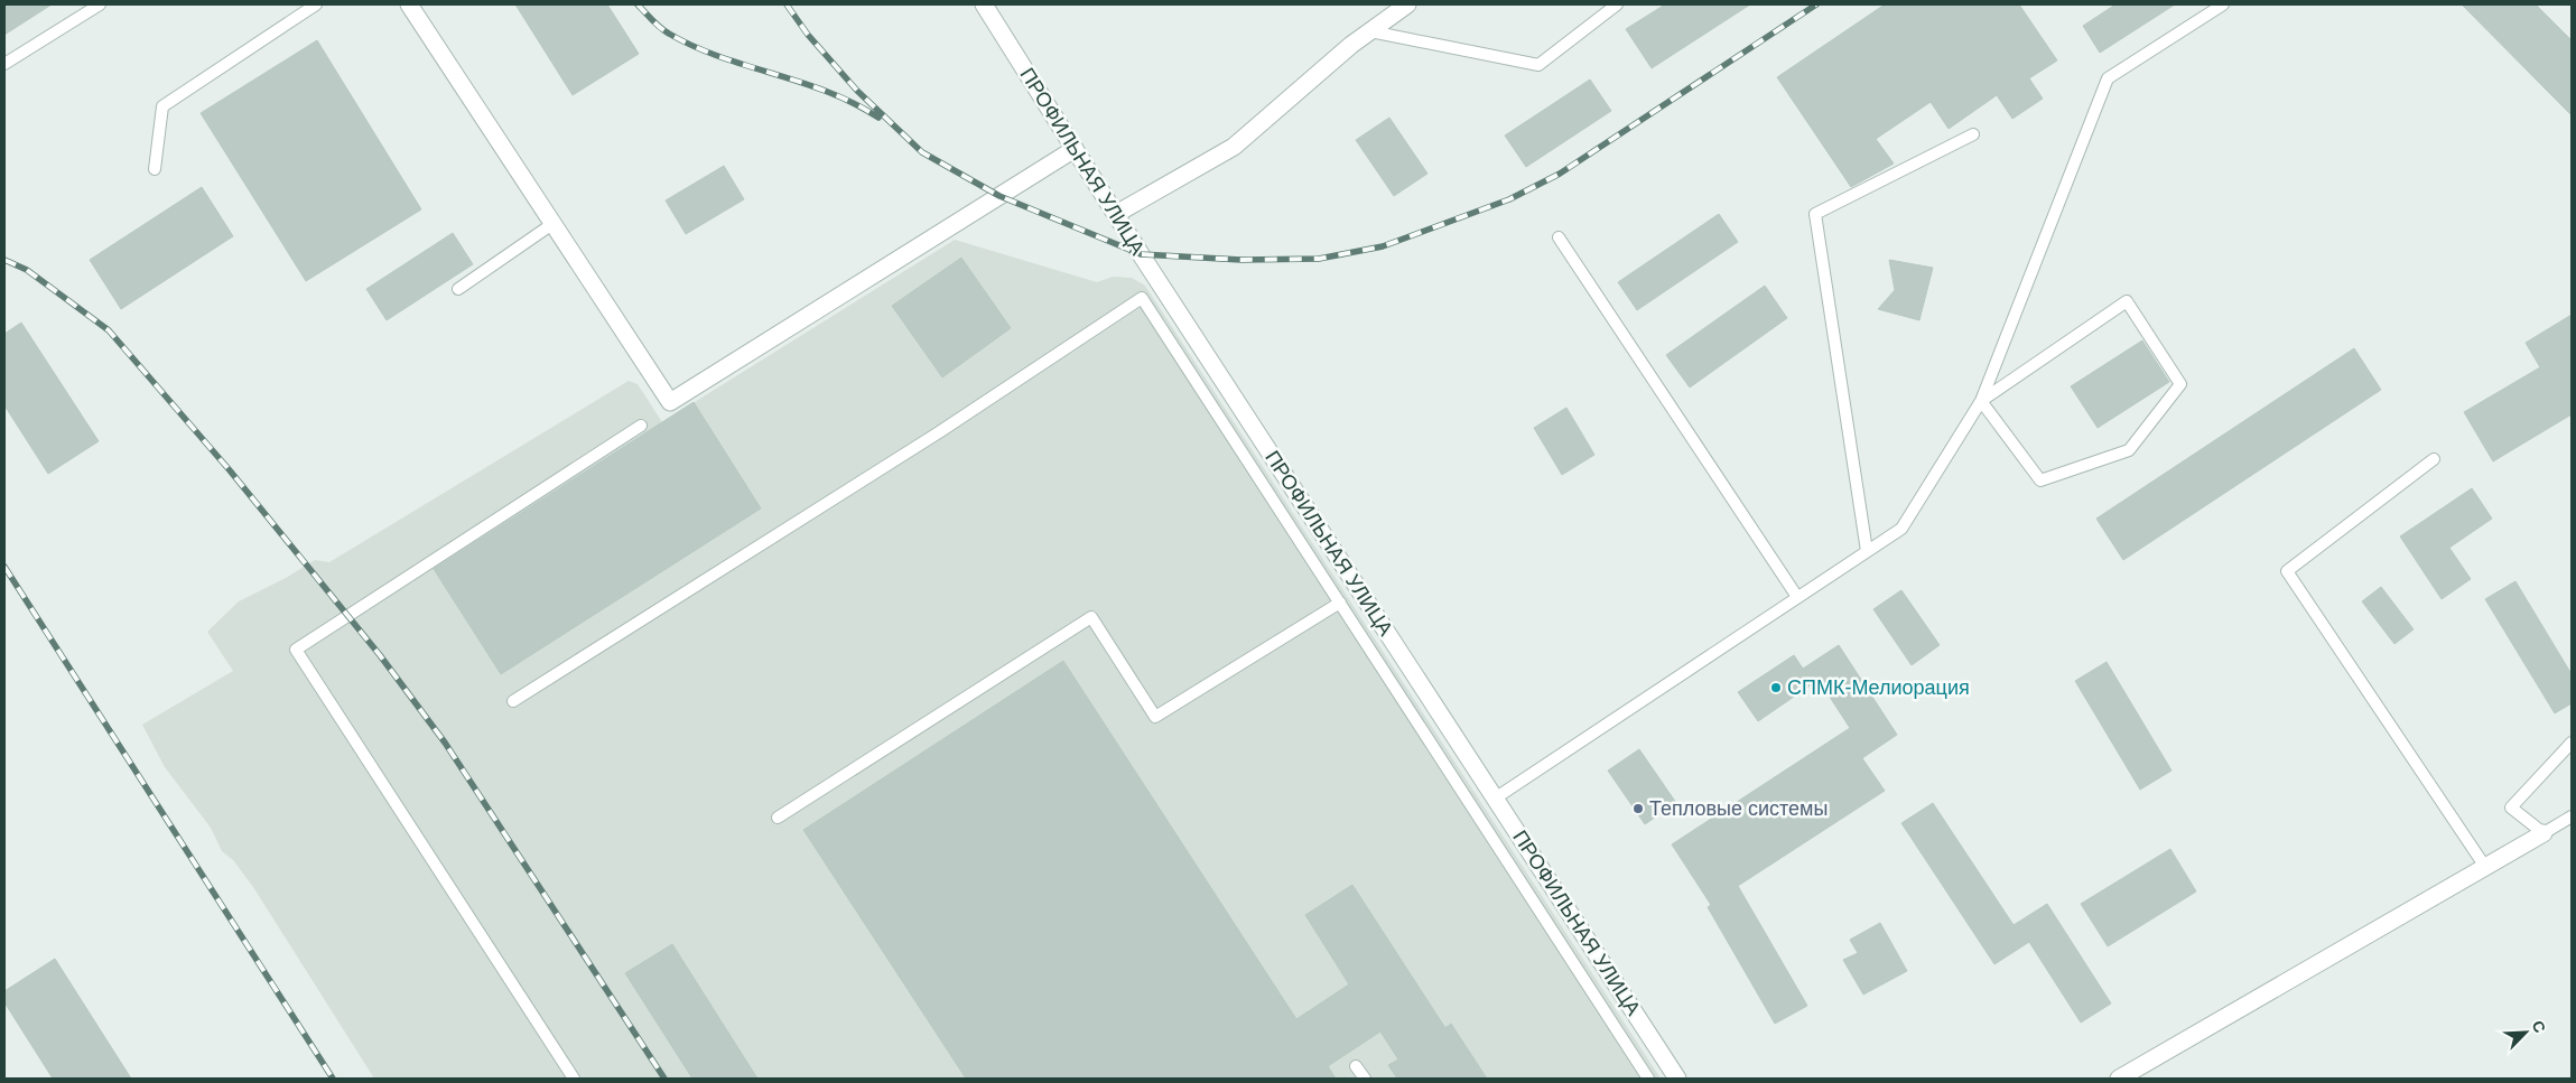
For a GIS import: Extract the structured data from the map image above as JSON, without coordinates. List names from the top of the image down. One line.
{"streets":{"street":["ПРОФИЛЬНАЯ УЛИЦА"]},"places":["СПМК-Мелиорация","Тепловые системы"],"north":"top right"}
